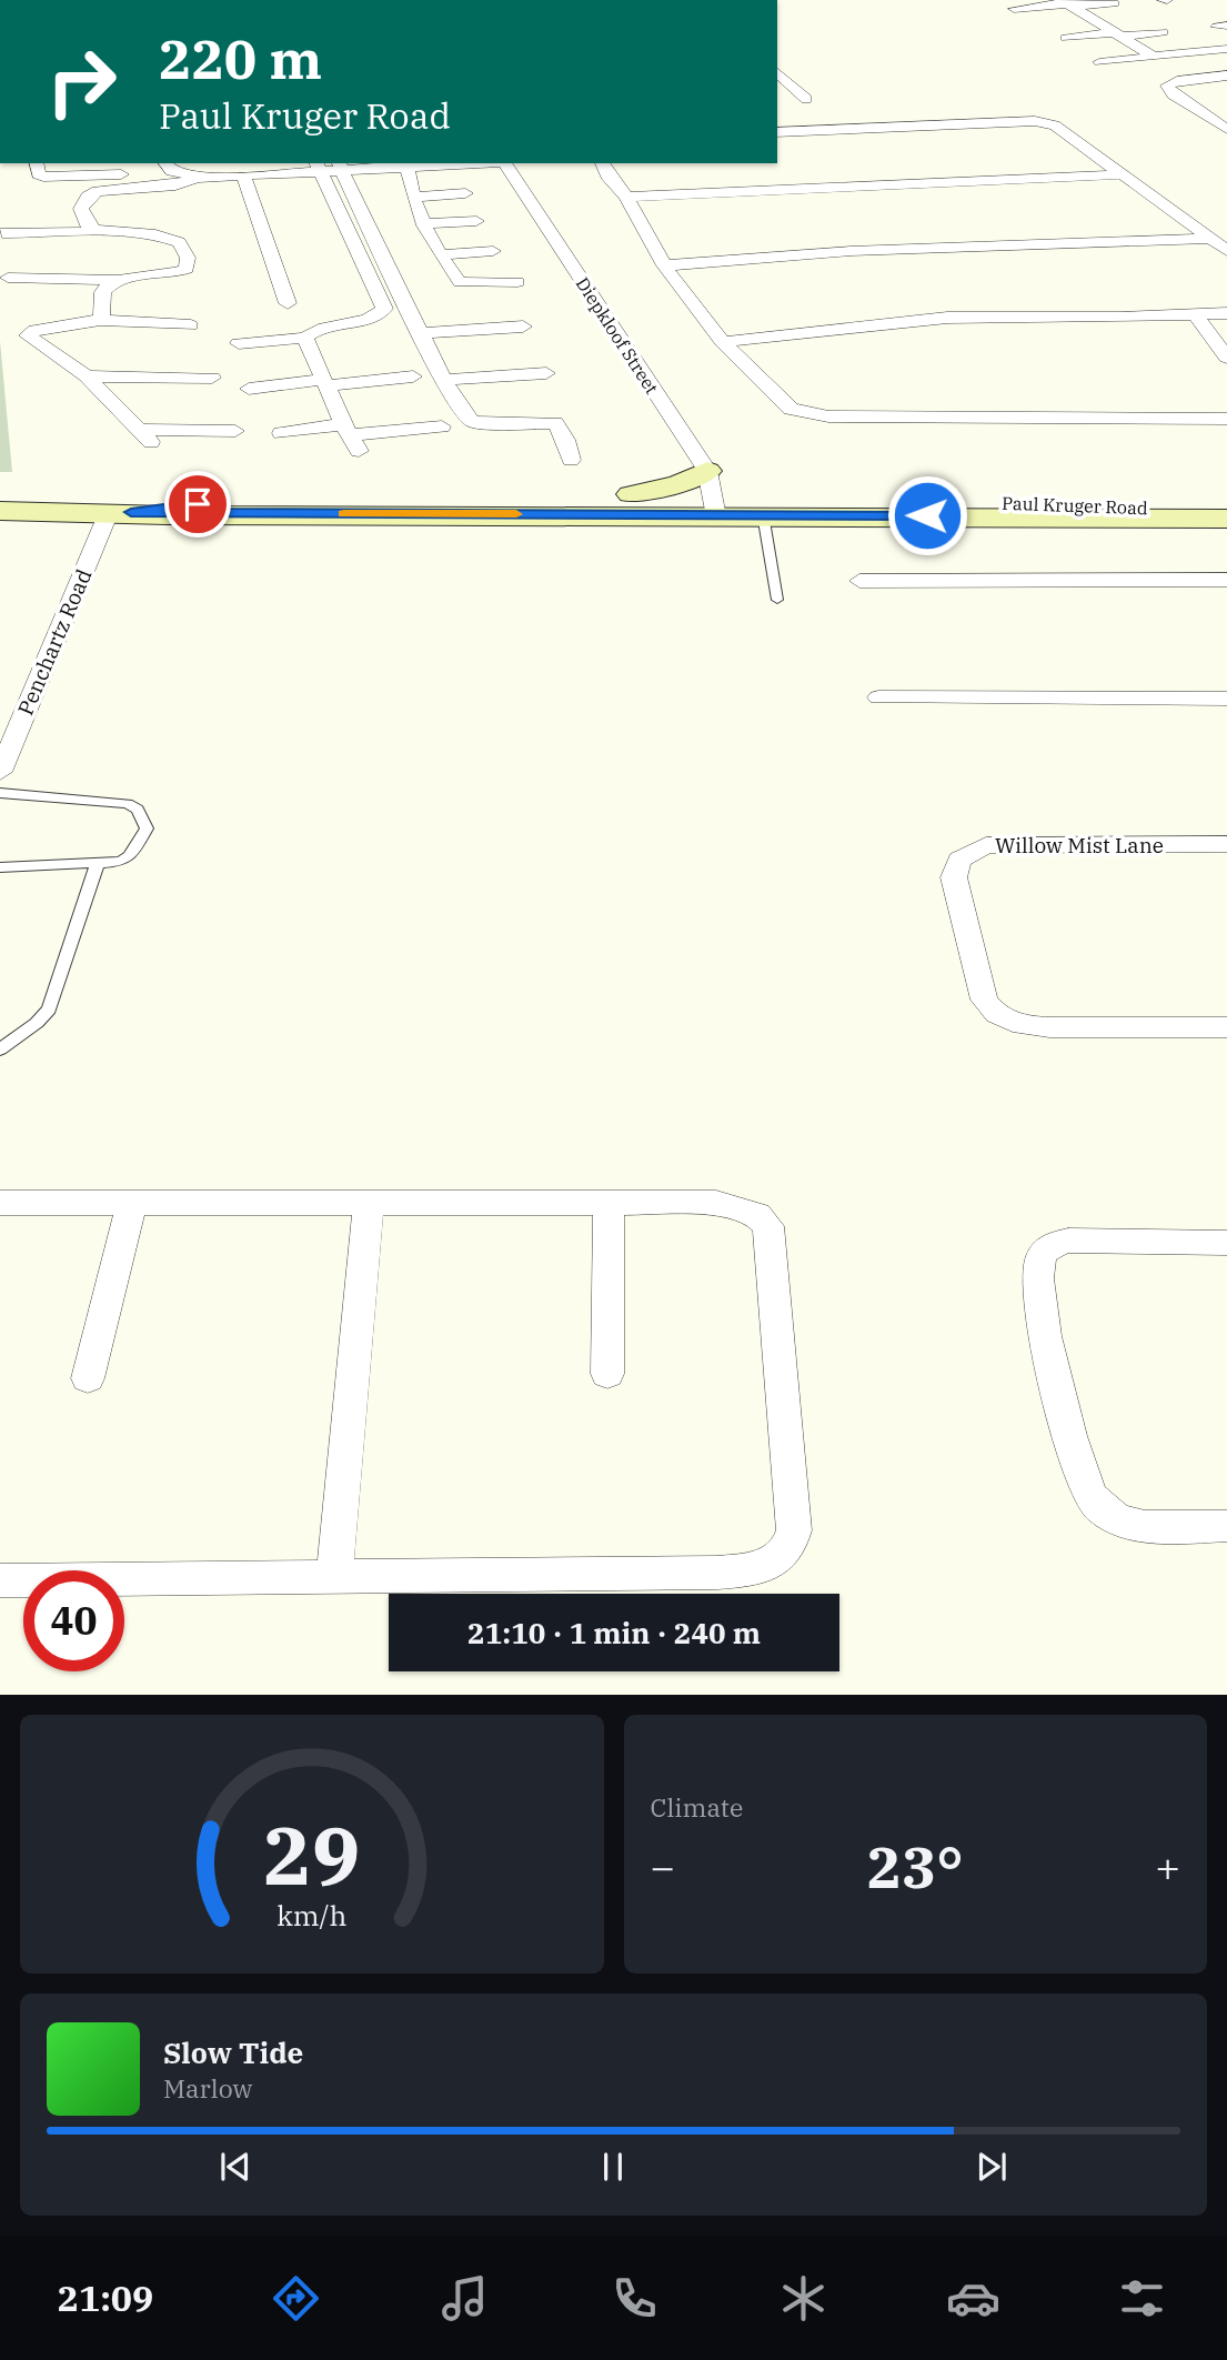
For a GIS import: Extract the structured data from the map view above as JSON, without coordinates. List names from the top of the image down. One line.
{"streets":{"street":["Diepkloof Street","Paul Kruger Road","Penchartz Road","Willow Mist Lane"]},"crossings":[["Diepkloof Street","Paul Kruger Road"],["Paul Kruger Road","Penchartz Road"]],"page":{"turn":["220 m","Paul Kruger Road"],"limit":"40","trip":"21:10 · 1 min · 240 m","tile":"Climate","heat":["−","23°","+"],"song":["Slow Tide","Marlow"],"tabs":"21:09","gauge":["29","km/h"]}}
